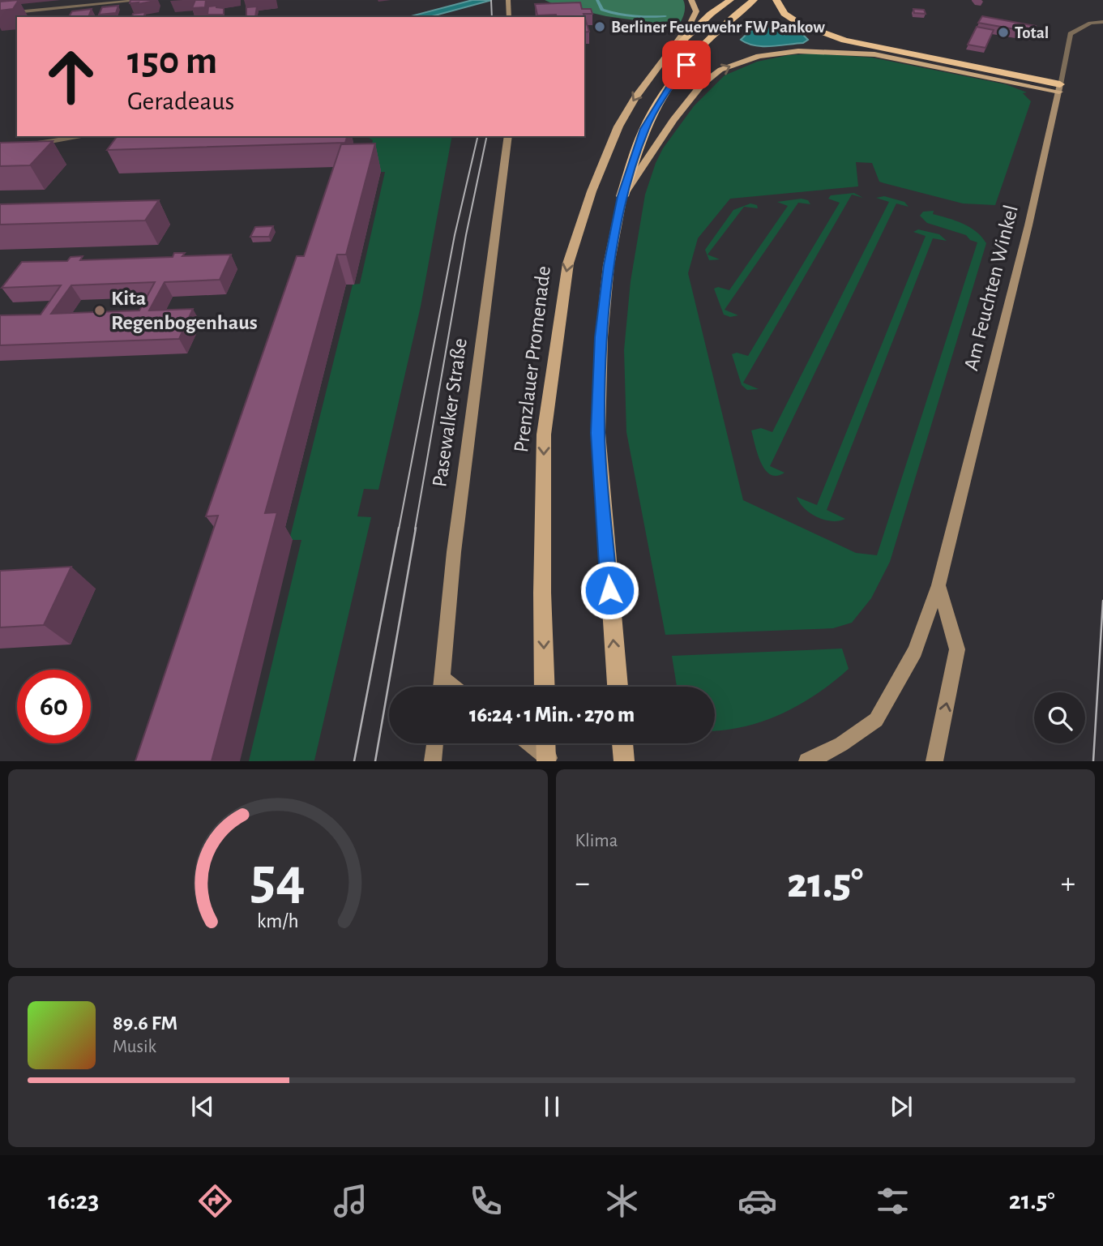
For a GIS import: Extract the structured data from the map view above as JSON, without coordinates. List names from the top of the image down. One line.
{"streets":{"main road":["Am Feuchten Winkel","Prenzlauer Promenade","Pasewalker Straße"]},"places":["Berliner Feuerwehr FW Pankow","Total","Kita Regenbogenhaus"],"page":{"turn":["150 m","Geradeaus"],"limit":"60","trip":"16:24 · 1 Min. · 270 m","tile":"Klima","heat":["−","21.5°","+"],"song":["89.6 FM","Musik"],"tabs":["16:23","21.5°"],"gauge":["54","km/h"]}}
